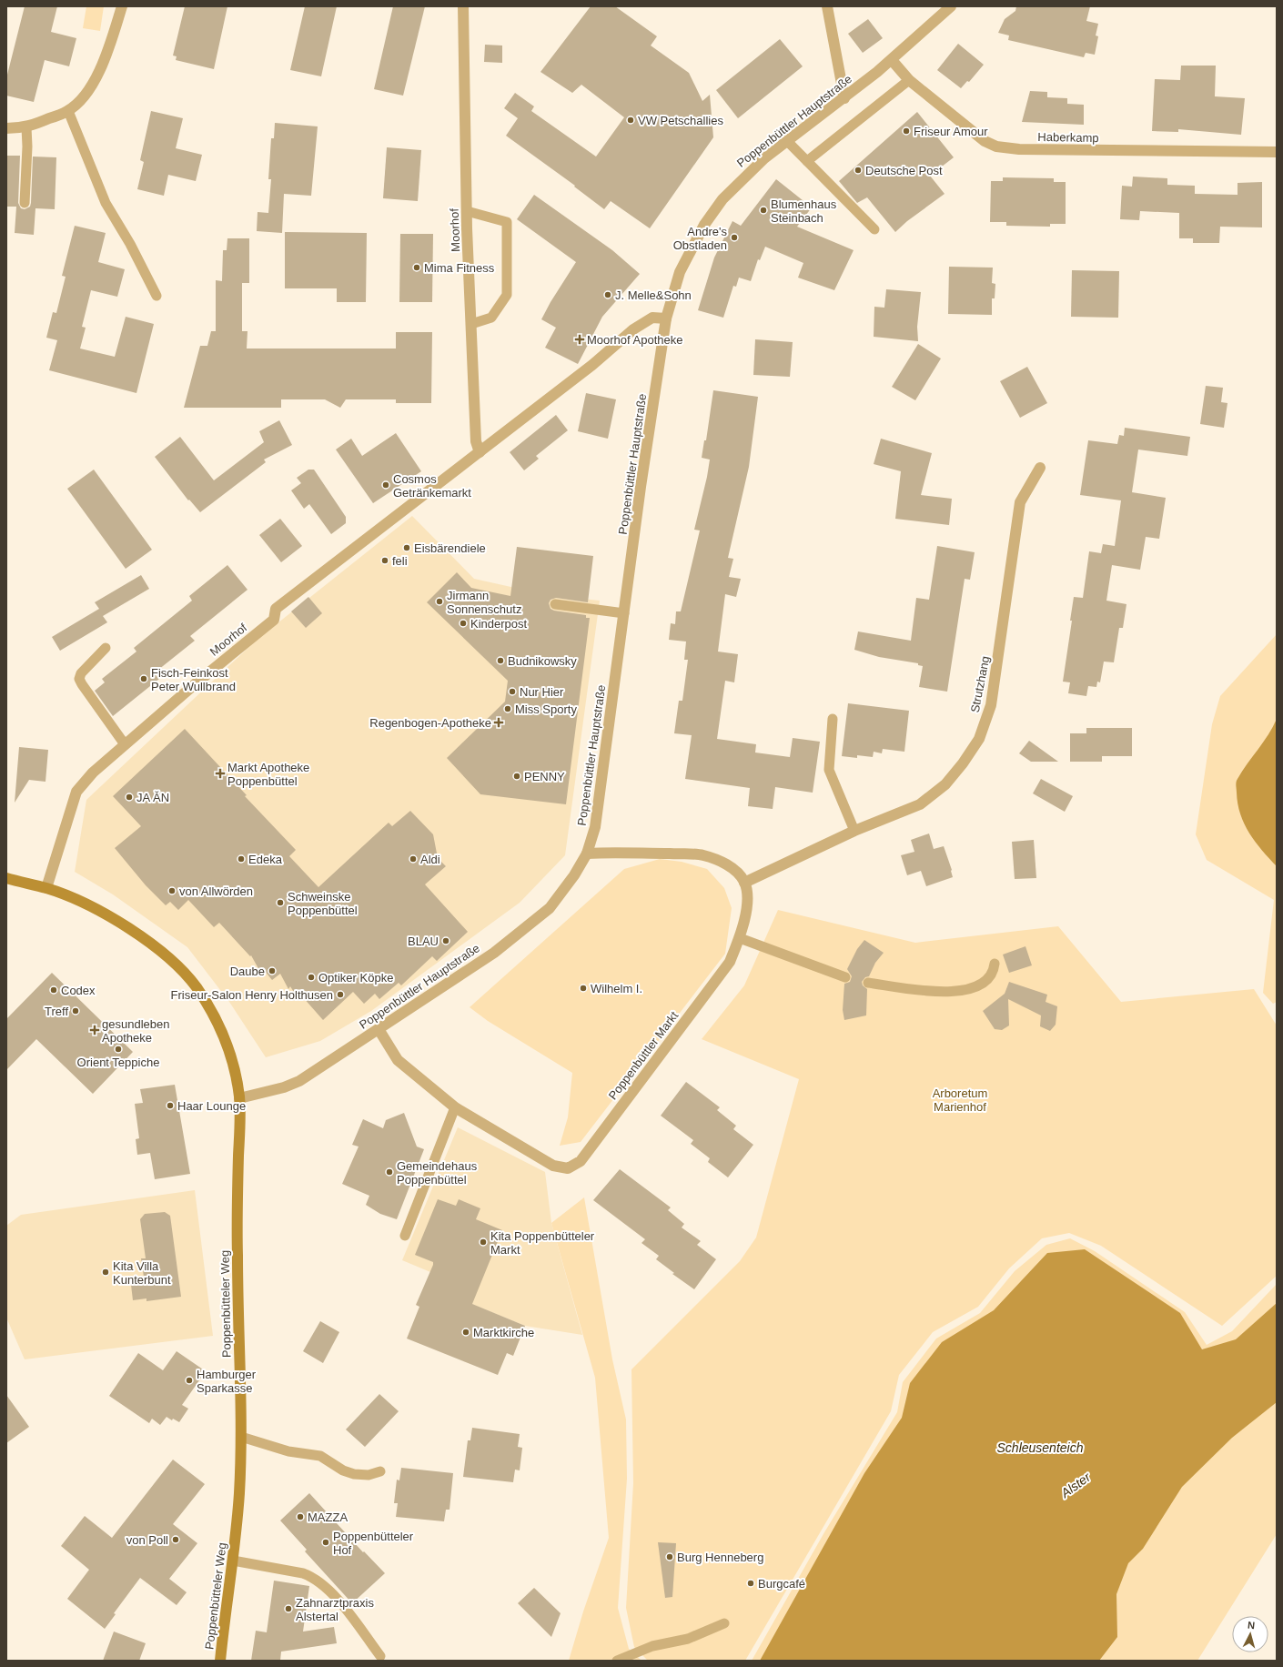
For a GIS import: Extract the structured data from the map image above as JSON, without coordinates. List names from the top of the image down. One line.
{"streets":{"main road":["Poppenbütteler Weg"],"street":["Poppenbüttler Hauptstraße","Haberkamp","Moorhof","Strutzhang","Poppenbüttler Markt"]},"crossings":[["Poppenbüttler Hauptstraße","Haberkamp"],["Poppenbüttler Hauptstraße","Moorhof"],["Poppenbüttler Hauptstraße","Poppenbüttler Markt"],["Poppenbüttler Hauptstraße","Poppenbütteler Weg"],["Moorhof","Poppenbütteler Weg"],["Strutzhang","Poppenbüttler Markt"]],"water":["Schleusenteich","Alster"],"parks":["Arboretum Marienhof"],"places":{"other":["VW Petschallies","Friseur Amour","Deutsche Post","Blumenhaus Steinbach","Andre's Obstladen","Mima Fitness","J. Melle&Sohn","Cosmos Getränkemarkt","Eisbärendiele","feli","Jirmann Sonnenschutz","Kinderpost","Budnikowsky","Fisch-Feinkost Peter Wullbrand","Nur Hier","Miss Sporty","PENNY","JA ĂN","Edeka","Aldi","von Allwörden","Schweinske Poppenbüttel","BLAU","Daube","Optiker Köpke","Wilhelm I.","Codex","Friseur-Salon Henry Holthusen","Treff","Orient Teppiche","Haar Lounge","Gemeindehaus Poppenbüttel","Kita Poppenbütteler Markt","Kita Villa Kunterbunt","Marktkirche","Hamburger Sparkasse","MAZZA","von Poll","Poppenbütteler Hof","Burg Henneberg","Burgcafé","Zahnarztpraxis Alstertal"],"health":["Moorhof Apotheke","Regenbogen-Apotheke","Markt Apotheke Poppenbüttel","gesundleben Apotheke"]},"north":"top"}
